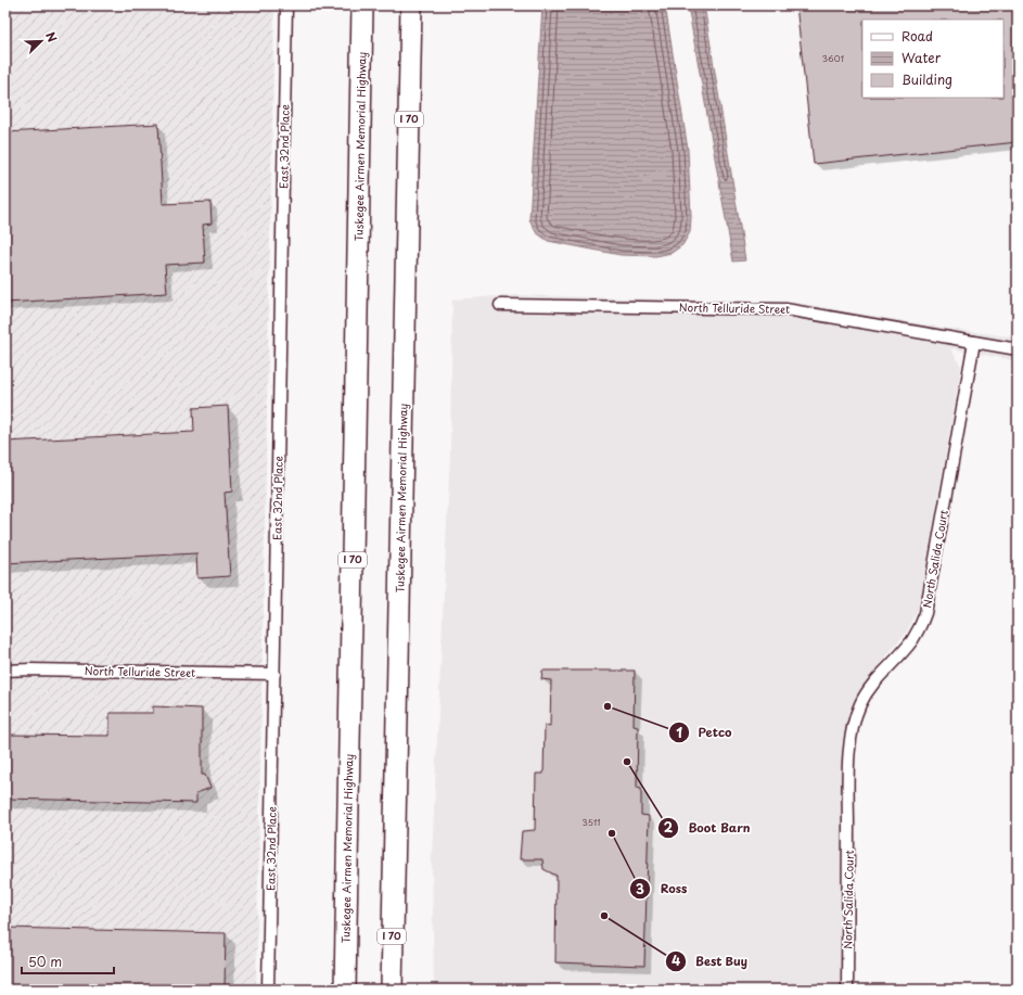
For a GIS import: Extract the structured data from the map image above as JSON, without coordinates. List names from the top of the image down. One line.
{"streets":{"highway":["I 70","Tuskegee Airmen Memorial Highway"],"street":["East 32nd Place","North Telluride Street","North Salida Court"]},"crossings":[["East 32nd Place","North Telluride Street"],["North Telluride Street","North Salida Court"]],"places":["Petco","Boot Barn","Ross","Best Buy"],"house_numbers":["3601","3511"],"legend":["Road","Water","Building"],"scale_bar":"50 m","north":"top right"}
